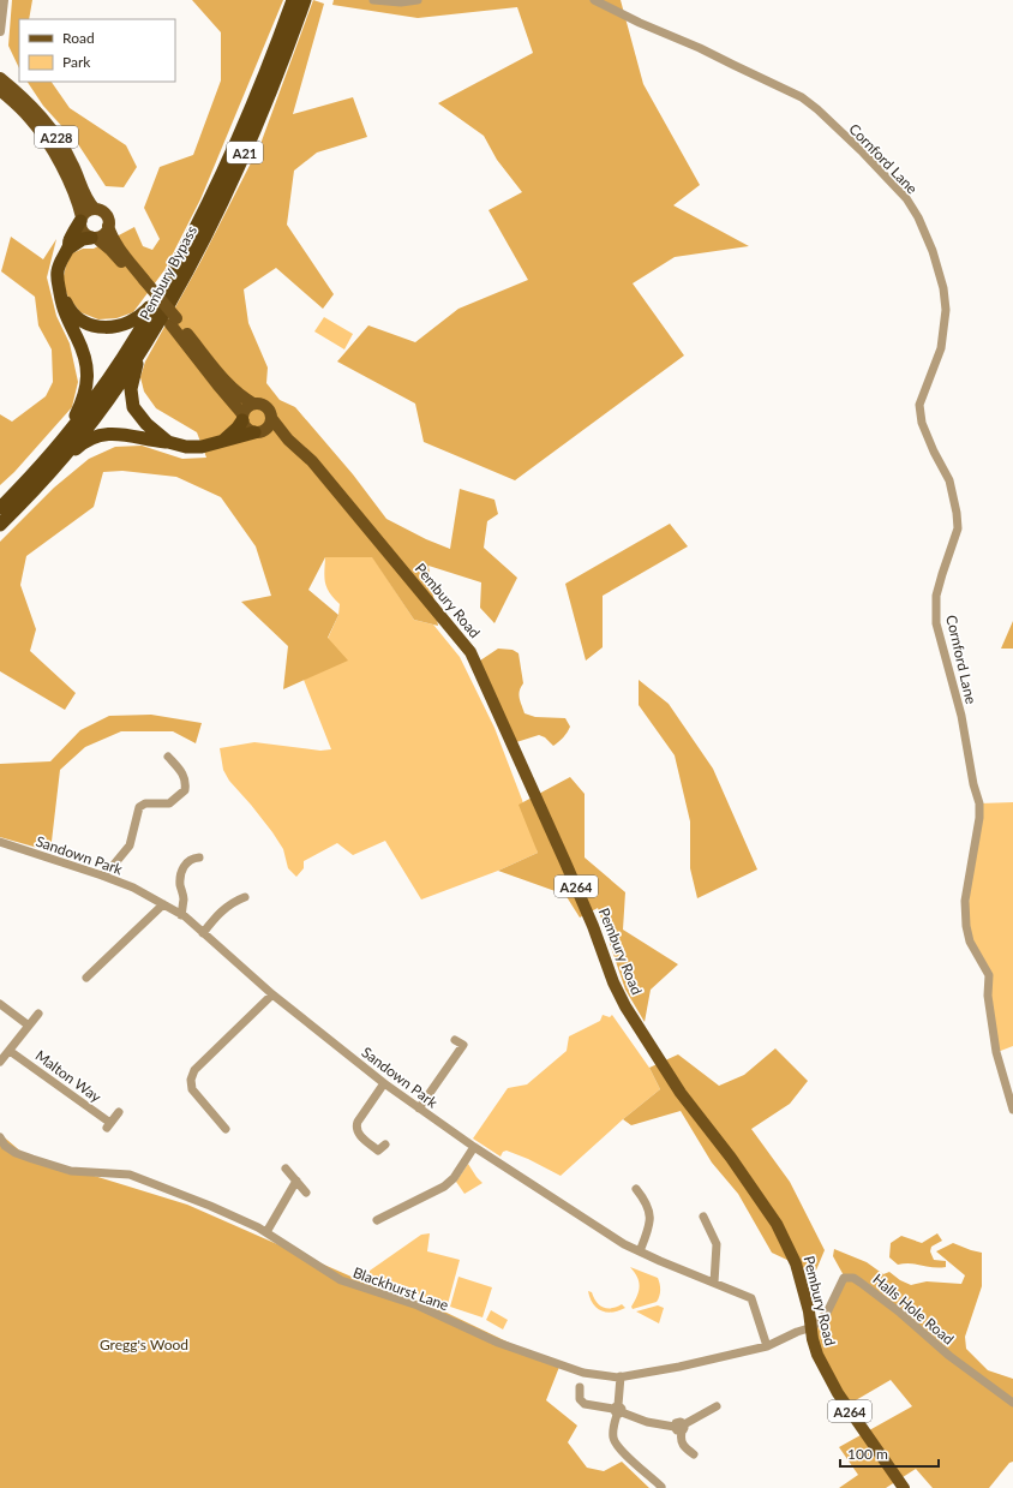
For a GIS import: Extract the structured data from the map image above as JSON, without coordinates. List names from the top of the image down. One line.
{"streets":{"highway":["A21","Pembury Bypass"],"main road":["A228","Pembury Road","A264"],"street":["Cornford Lane","Sandown Park","Malton Way","Blackhurst Lane","Halls Hole Road"]},"crossings":[["A228","A21"],["A21","Pembury Bypass"],["A21","Pembury Road"],["Pembury Road","Blackhurst Lane"],["Pembury Road","Halls Hole Road"],["Sandown Park","Blackhurst Lane"],["Blackhurst Lane","Halls Hole Road"]],"parks":["Gregg's Wood"],"legend":["Road","Park"],"scale_bar":"100 m"}
